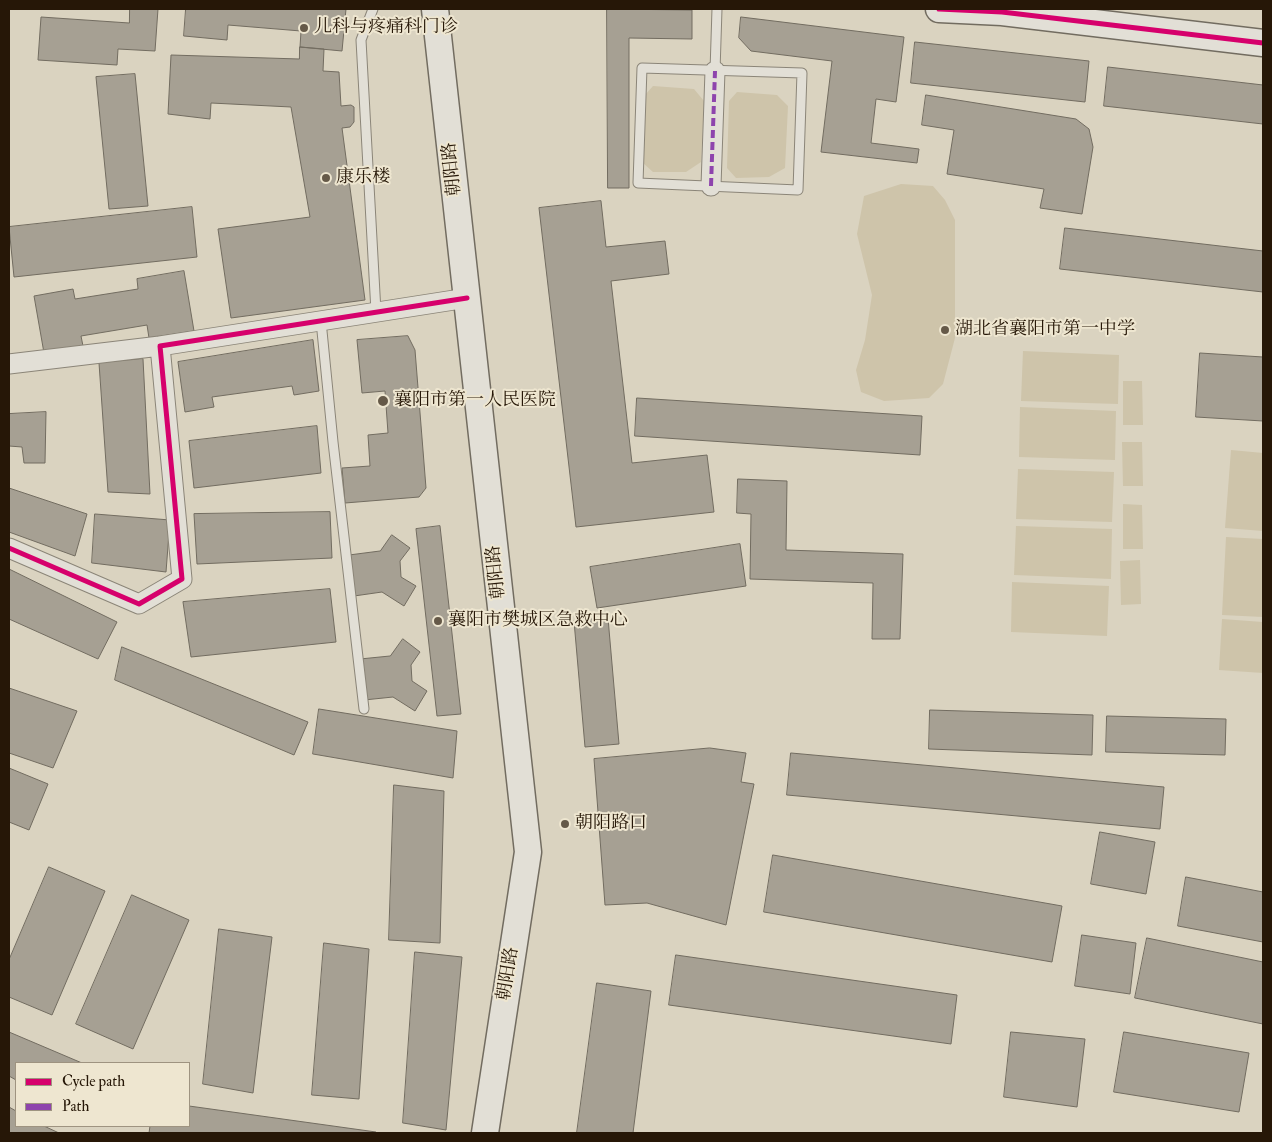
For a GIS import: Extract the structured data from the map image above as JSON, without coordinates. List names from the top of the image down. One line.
{"streets":{"main road":["朝阳路"]},"places":["儿科与疼痛科门诊","康乐楼","湖北省襄阳市第一中学","襄阳市第一人民医院","襄阳市樊城区急救中心","朝阳路口"],"legend":["Cycle path","Path"]}
